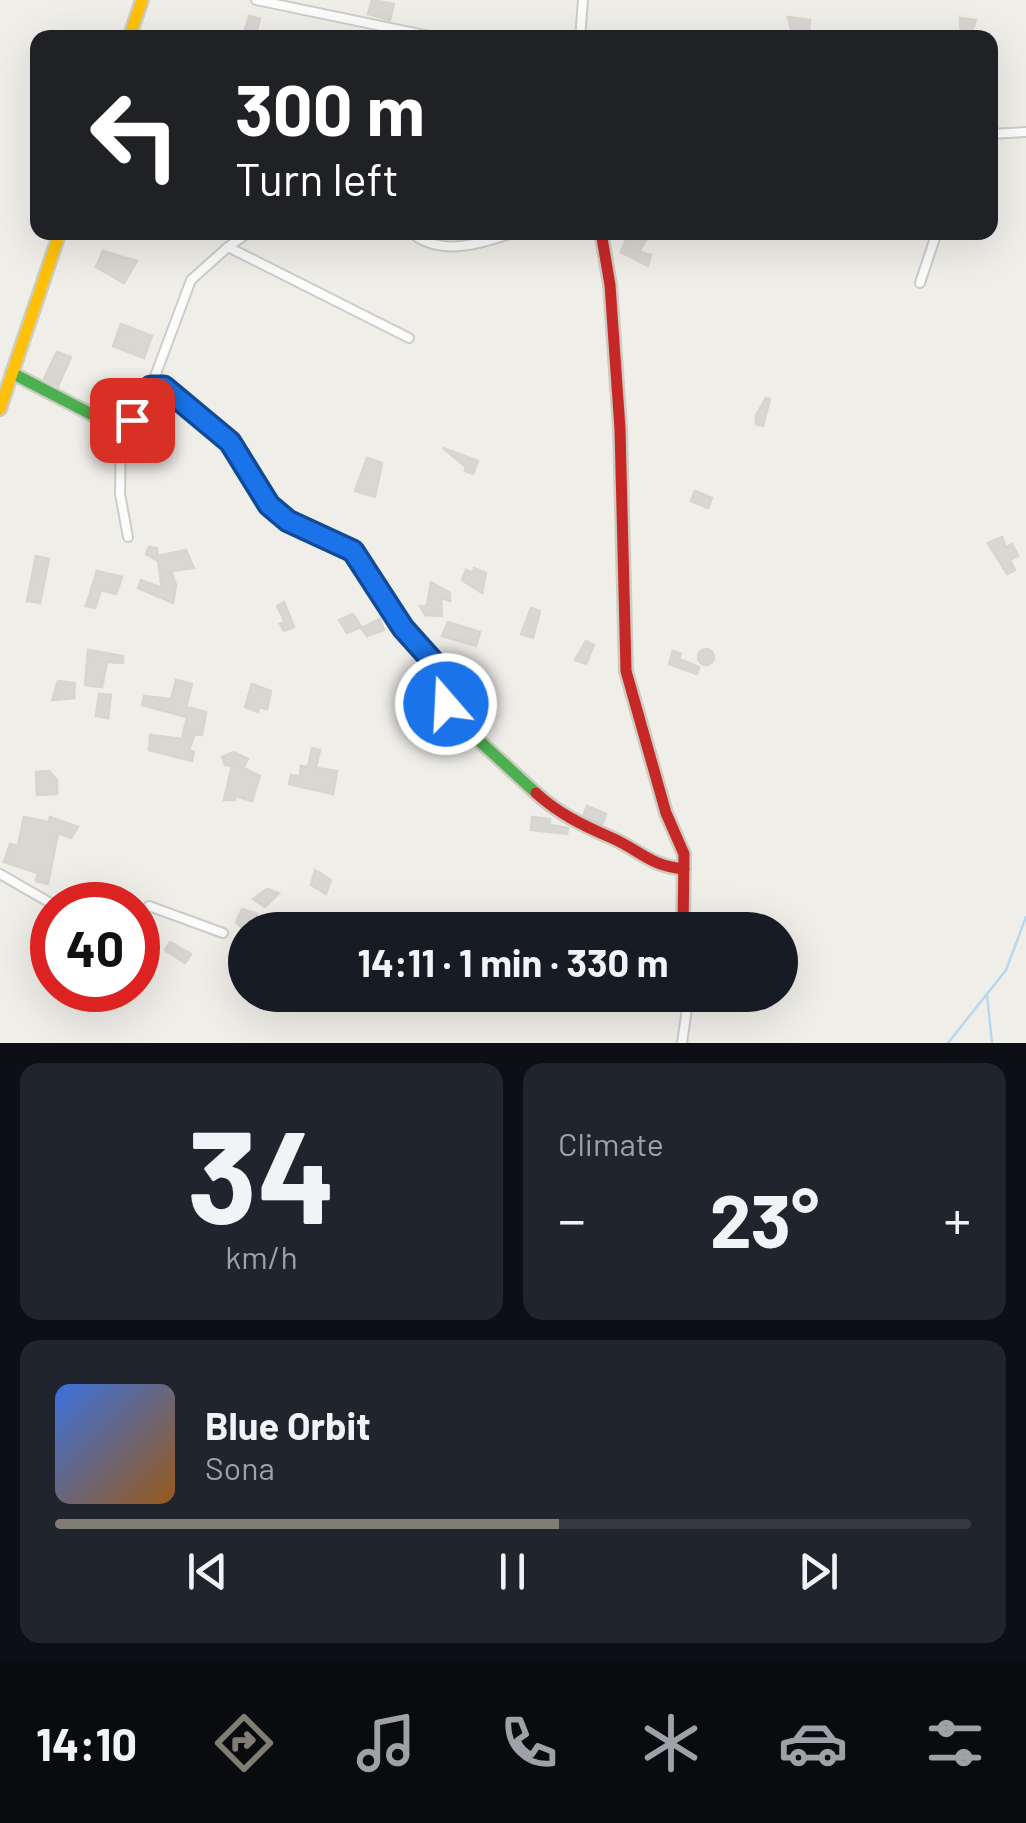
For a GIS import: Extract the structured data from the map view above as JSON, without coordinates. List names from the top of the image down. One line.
{"page":{"turn":["300 m","Turn left"],"limit":"40","trip":"14:11 · 1 min · 330 m","tile":[["34","km/h"],"Climate"],"heat":["−","23°","+"],"song":["Blue Orbit","Sona"],"tabs":"14:10"}}
